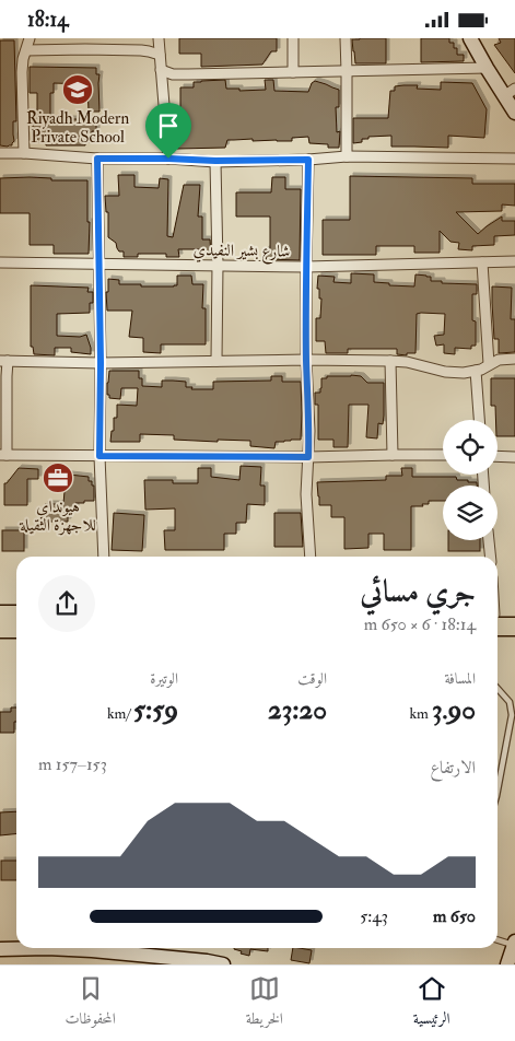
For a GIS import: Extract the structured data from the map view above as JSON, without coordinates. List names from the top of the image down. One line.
{"streets":{"street":["شارع بشير النفيدي"]},"places":{"school or university":["Riyadh Modern Private School"],"office":["هيونداي للاجهزة الثقيلة"]},"page":{"status":"18:14","heading":["جري مسائي","18:14 · 6 × 650 m"],"stats":[["المسافة","3.90 km"],["الوقت","23:20"],["الوتيرة","5:59 /km"]],"chart":["الارتفاع","153–157 m"],"list":[{"name":"650 m","note":"5:43"}],"tabs":["الرئيسية","الخريطة","المحفوظات"]}}
